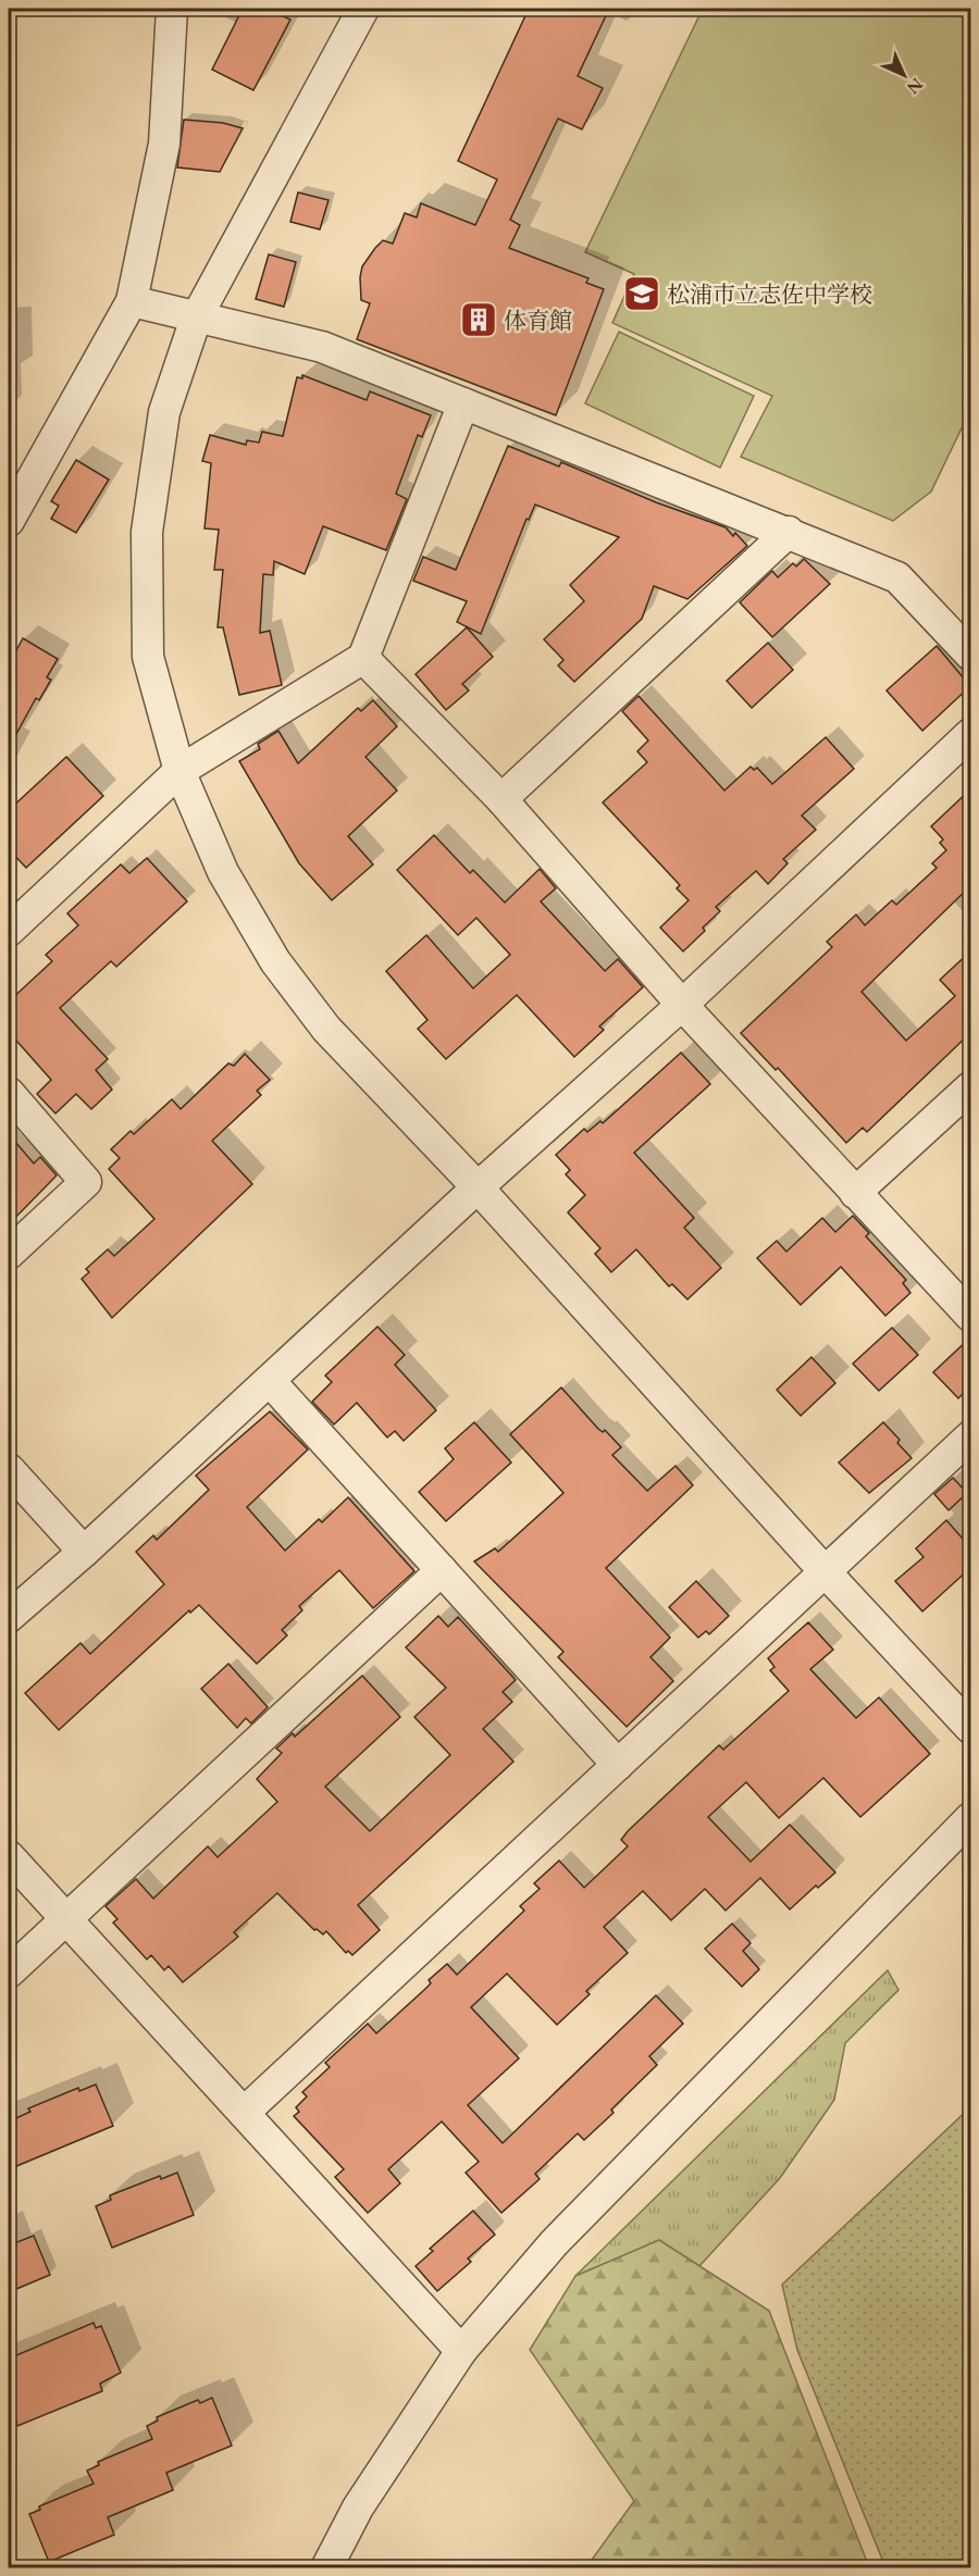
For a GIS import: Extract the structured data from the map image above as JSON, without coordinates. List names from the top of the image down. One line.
{"places":{"school or university":["松浦市立志佐中学校"],"building":["体育館"]},"north":"bottom right"}
